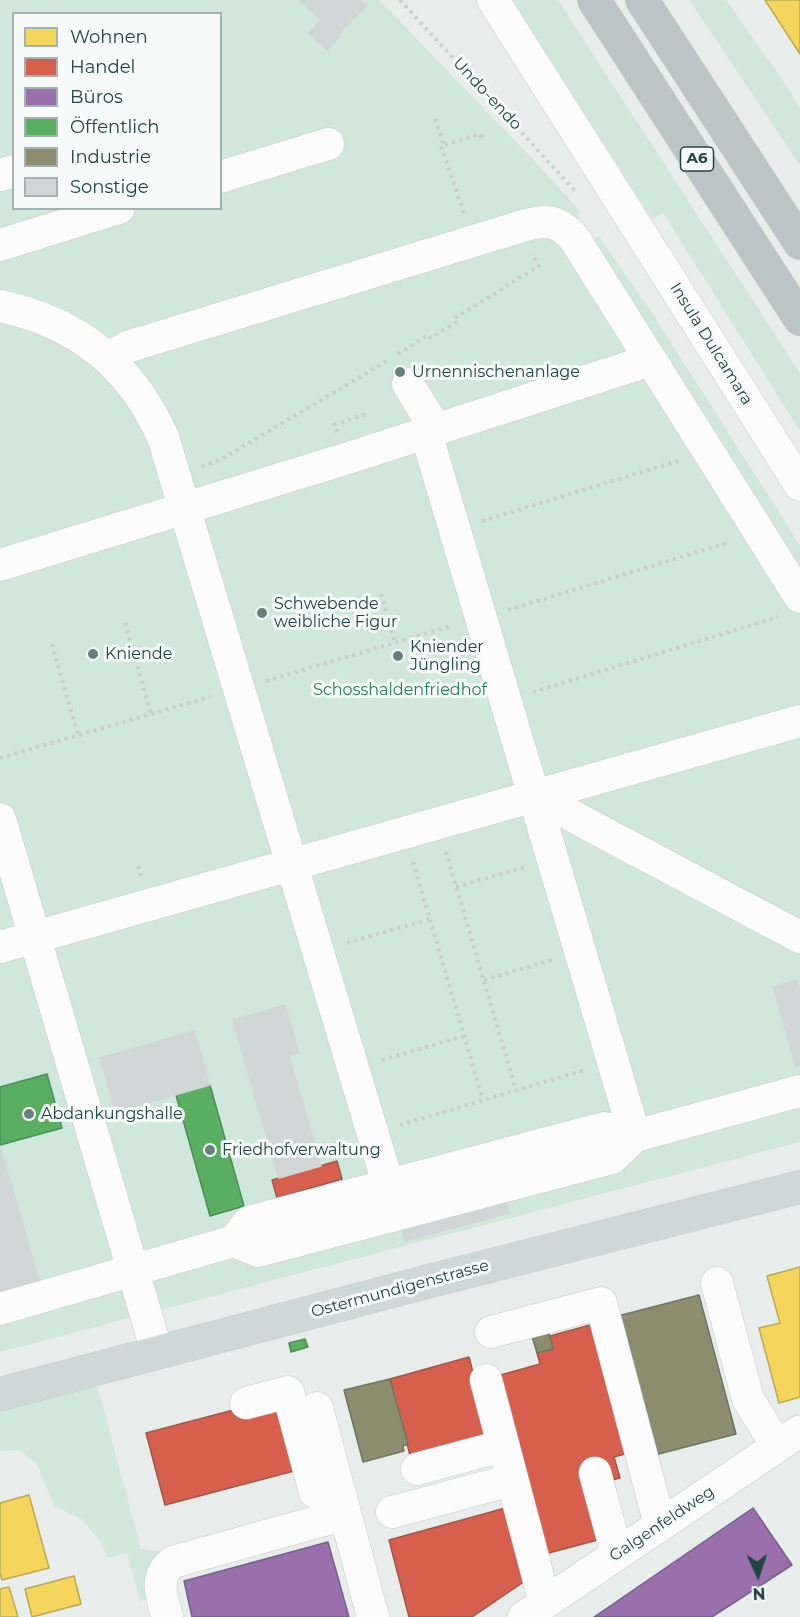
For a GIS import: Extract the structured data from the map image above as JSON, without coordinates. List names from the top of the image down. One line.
{"streets":{"highway":["A6"],"main road":["Ostermundigenstrasse"],"street":["Insula Dulcamara","Galgenfeldweg"],"path":["Undo-endo"]},"parks":["Schosshaldenfriedhof"],"places":["Urnennischenanlage","Schwebende weibliche Figur","Kniende","Kniender Jüngling","Abdankungshalle","Friedhofverwaltung"],"legend":["Wohnen","Handel","Büros","Öffentlich","Industrie","Sonstige"],"north":"bottom"}
